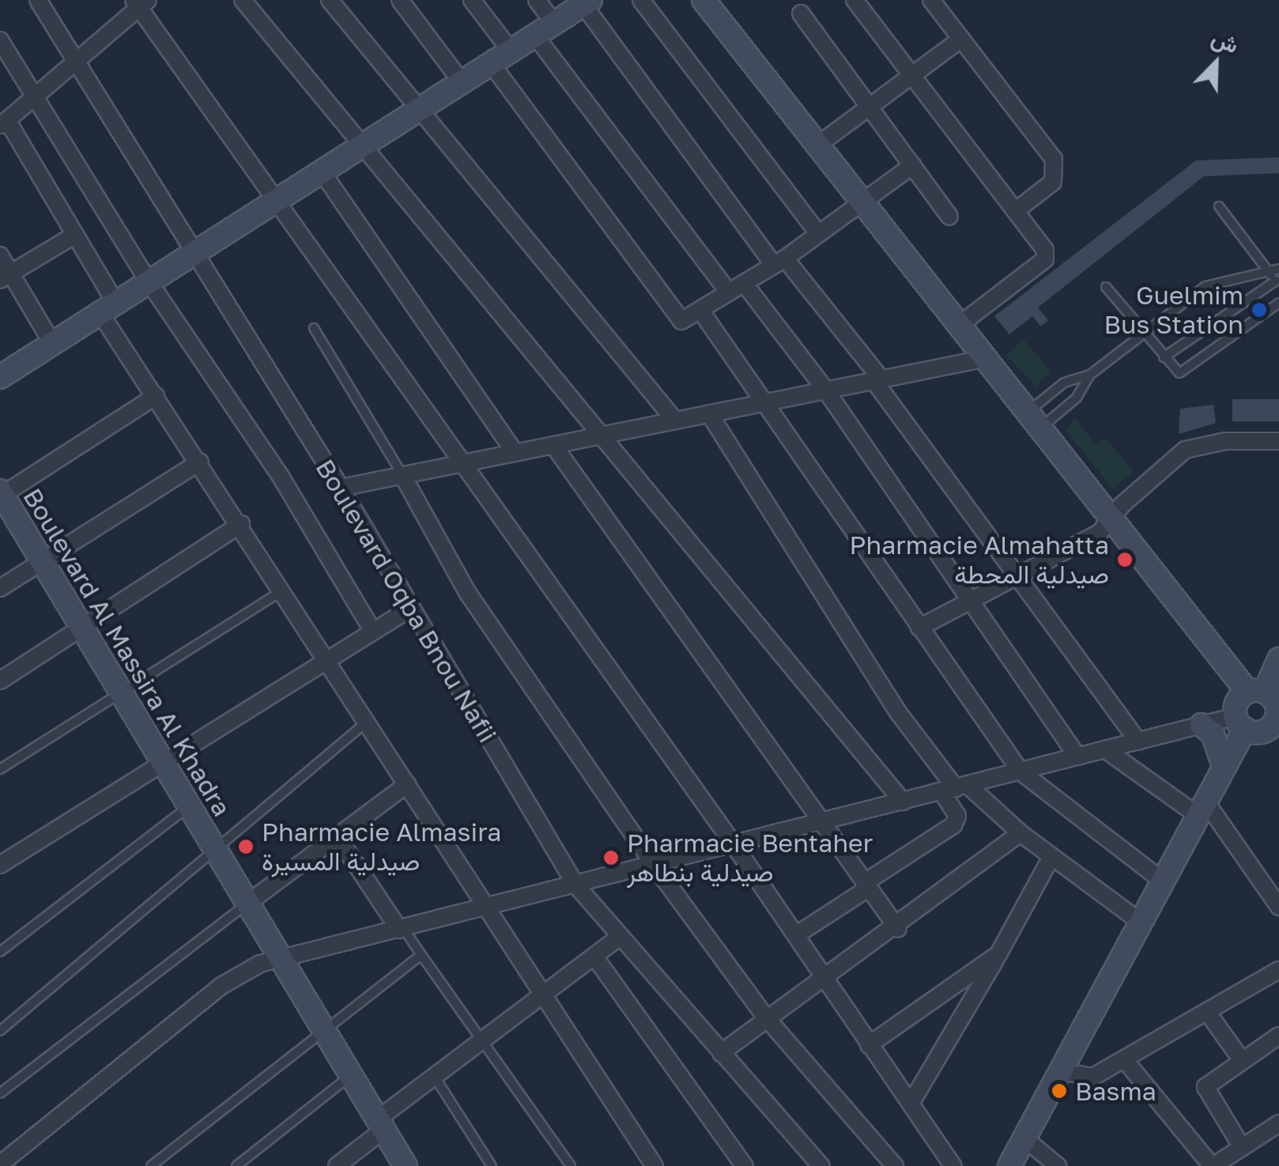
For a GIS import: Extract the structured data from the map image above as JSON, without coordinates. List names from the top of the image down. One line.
{"streets":{"street":["Boulevard Oqba Bnou Nafii","Boulevard Al Massira Al Khadra"]},"places":["Guelmim Bus Station","Pharmacie Almahatta صيدلية المحطة","Pharmacie Almasira صيدلية المسيرة","Pharmacie Bentaher صيدلية بنطاهر","Basma"],"north":"top right"}
